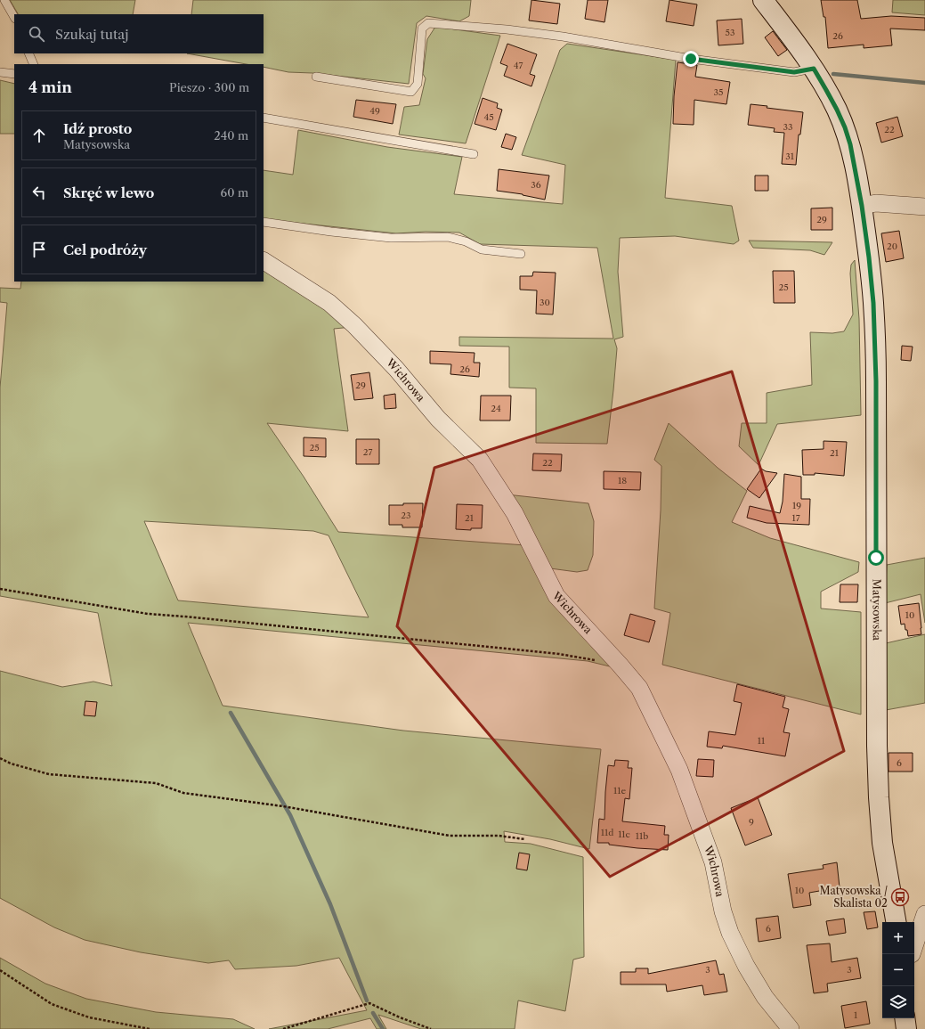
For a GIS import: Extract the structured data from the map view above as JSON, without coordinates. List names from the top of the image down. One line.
{"streets":{"street":["Wichrowa","Matysowska"]},"places":{"bus stop":["Matysowska / Skalista 02"]},"house_numbers":["53","26","47","35","49","45","33","22","31","36","29","20","25","30","26","29","24","25","27","21","22","18","19","23","21","17","10","11","6","11e","9","11d","11c","11b","10","6","3","3","1"],"page":{"search":"Szukaj tutaj","heading":["4 min","Pieszo · 300 m"],"list":[["Idź prosto","Matysowska","240 m"],["Skręć w lewo","60 m"],"Cel podróży"],"map_buttons":["+","−"]}}
